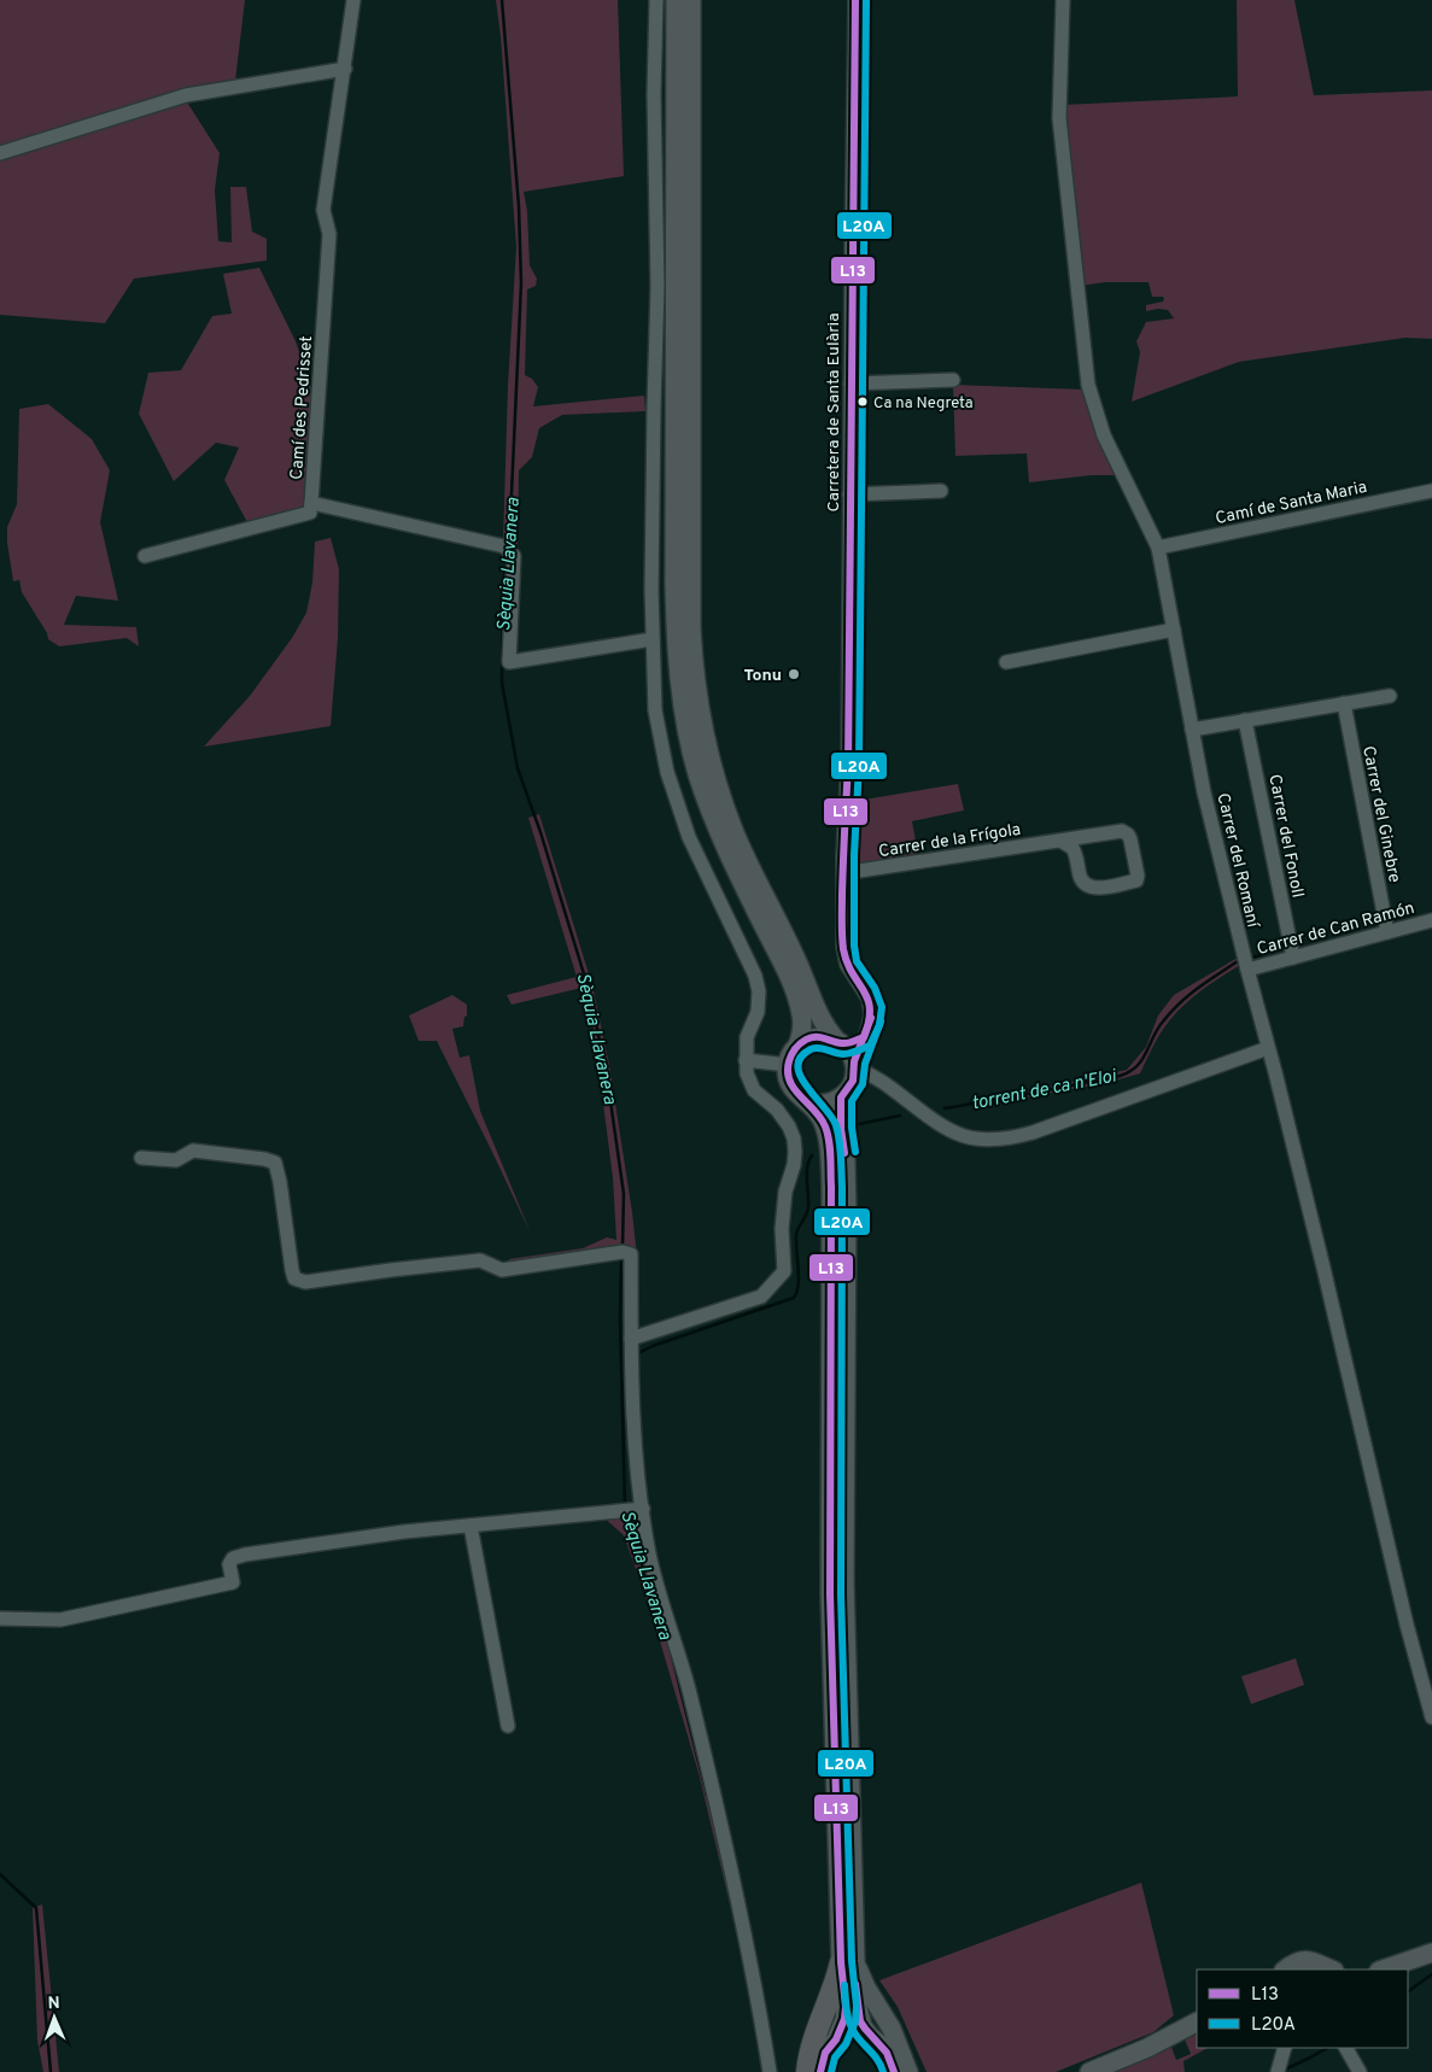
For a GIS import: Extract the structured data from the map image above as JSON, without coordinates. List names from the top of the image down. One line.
{"streets":{"street":["Camí des Pedrisset","Carretera de Santa Eulària","Camí de Santa Maria","Carrer del Ginebre","Carrer del Fonoll","Carrer de la Frígola","Carrer del Romaní","Carrer de Can Ramón"]},"crossings":[["Carretera de Santa Eulària","Carrer de la Frígola"],["Camí de Santa Maria","Carrer del Romaní"],["Carrer del Ginebre","Carrer de Can Ramón"],["Carrer del Fonoll","Carrer de Can Ramón"],["Carrer del Romaní","Carrer de Can Ramón"]],"water":["Sèquia Llavanera","torrent de ca n'Eloi"],"places":["Ca na Negreta","Tonu"],"lines":["transit line L13","transit line L20A"],"legend":["L13","L20A"],"north":"top"}
